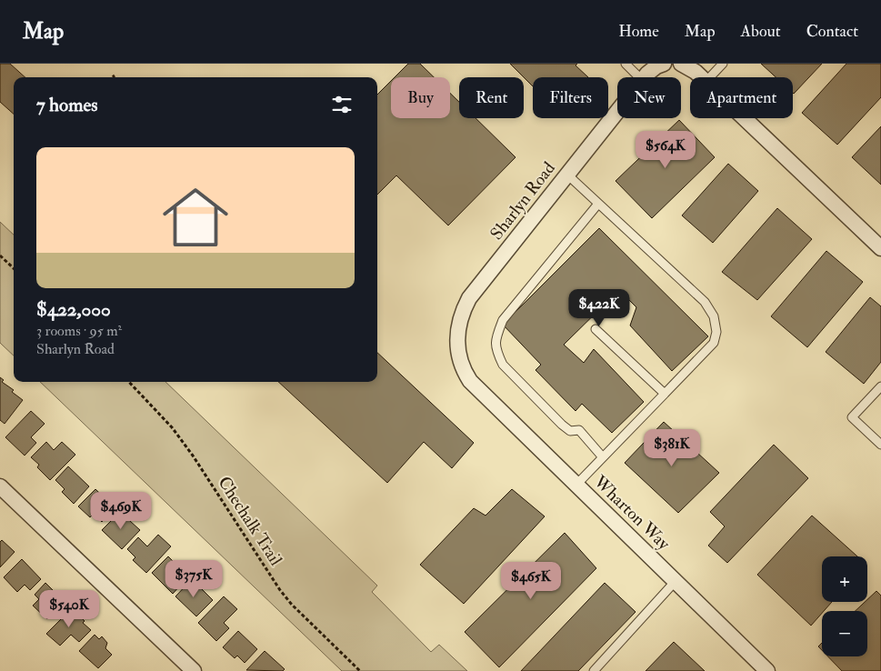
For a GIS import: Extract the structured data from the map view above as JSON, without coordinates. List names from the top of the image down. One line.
{"streets":{"street":["Sharlyn Road","Wharton Way"],"path":["Chechalk Trail"]},"crossings":[["Sharlyn Road","Wharton Way"]],"page":{"header":"Map","nav":["Home","Map","About","Contact"],"chip":["Buy","Rent","Filters","New","Apartment"],"heading":"7 homes","price":["$564K","$422K","$381K","$469K","$375K","$465K","$540K"],"list":[{"name":"$422,000","note":"3 rooms · 95 m² · Sharlyn Road"}],"map_buttons":["+","−"]}}
